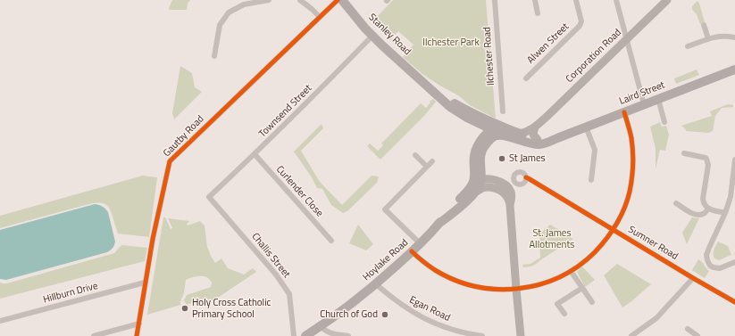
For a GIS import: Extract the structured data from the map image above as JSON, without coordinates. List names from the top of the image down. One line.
{"streets":{"main road":["Stanley Road","Laird Street","Hoylake Road"],"street":["Alwen Street","Ilchester Road","Corporation Road","Townsend Street","Gautby Road","Curlender Close","Sumner Road","Challis Street","Hillburn Drive","Egan Road"]},"crossings":[["Stanley Road","Corporation Road"],["Stanley Road","Laird Street"],["Stanley Road","Townsend Street"],["Townsend Street","Curlender Close"],["Townsend Street","Challis Street"],["Gautby Road","Hillburn Drive"],["Hoylake Road","Egan Road"]],"parks":["Ilchester Park","St. James Allotments"],"places":["St James","Holy Cross Catholic Primary School","Church of God"]}
